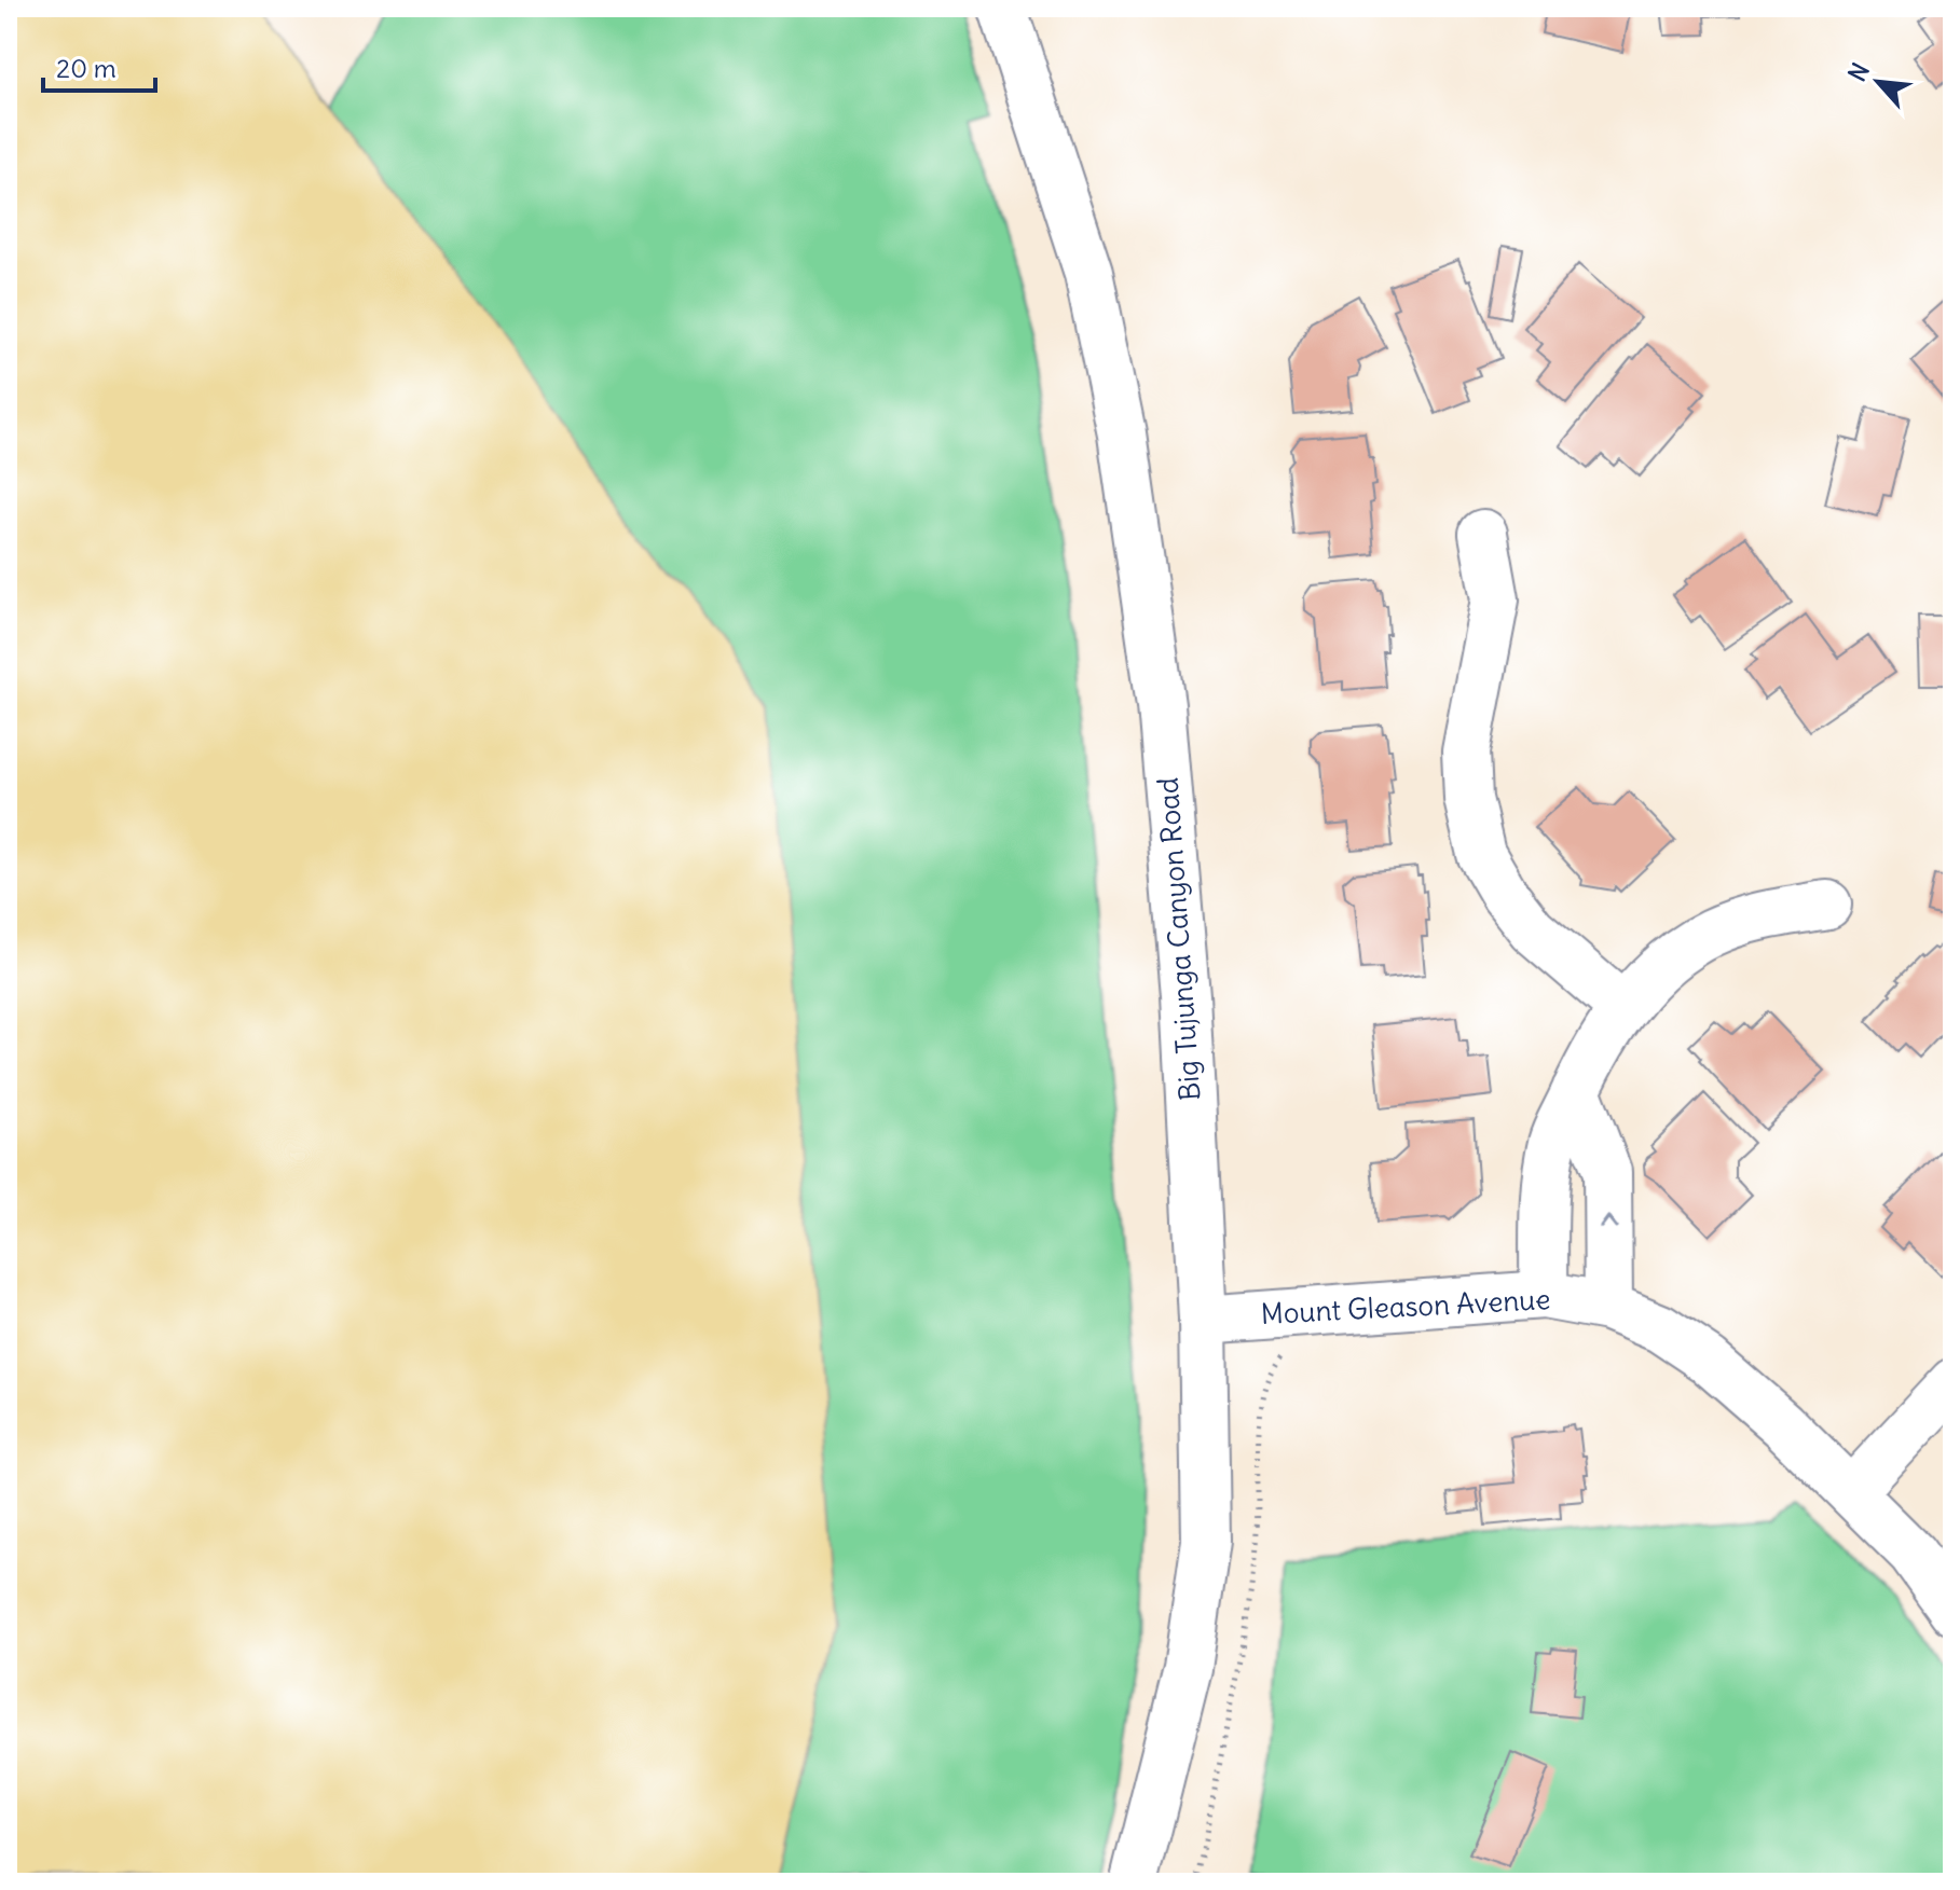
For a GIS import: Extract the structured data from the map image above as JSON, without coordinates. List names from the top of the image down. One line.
{"streets":{"street":["Big Tujunga Canyon Road","Mount Gleason Avenue"]},"crossings":[["Big Tujunga Canyon Road","Mount Gleason Avenue"]],"scale_bar":"20 m","north":"top left"}
